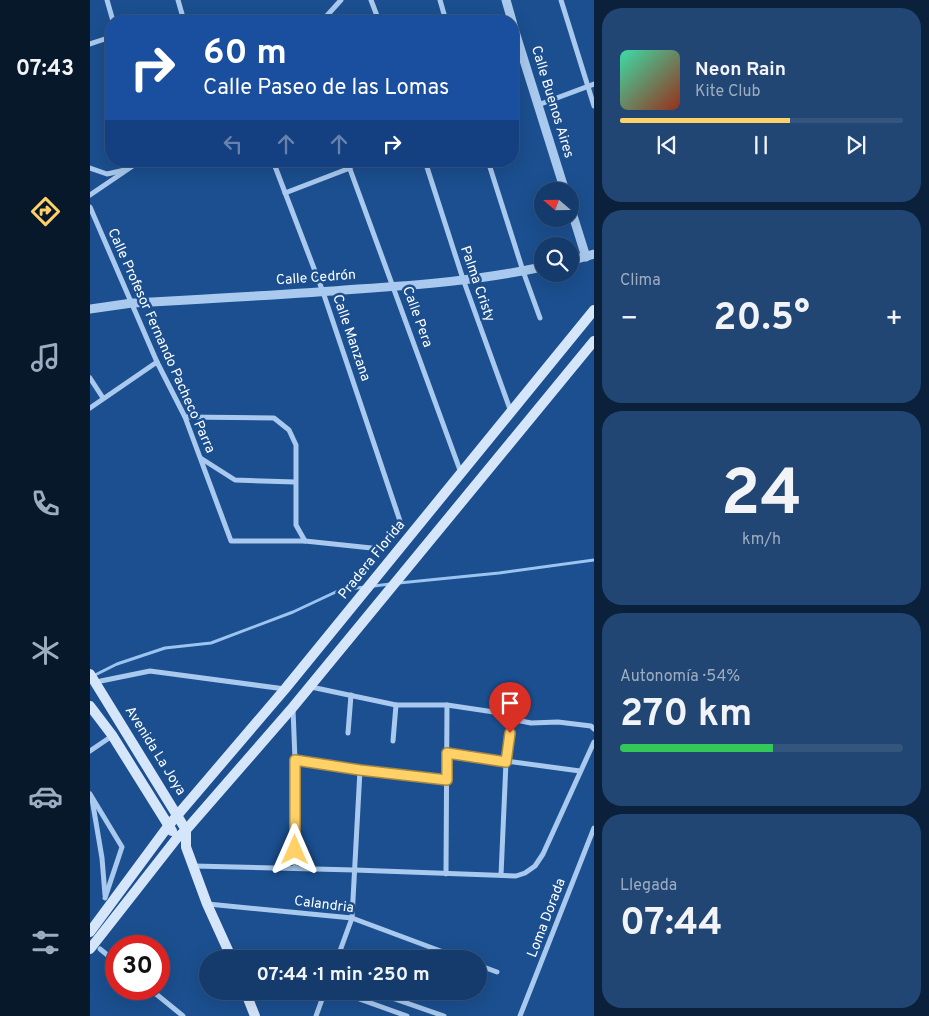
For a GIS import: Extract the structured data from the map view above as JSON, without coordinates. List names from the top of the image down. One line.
{"streets":{"main road":["Pradera Florida","Avenida La Joya"],"street":["Calle Buenos Aires","Calle Cedrón","Palma Cristy","Calle Pera","Calle Manzana","Calle Profesor Fernando Pacheco Parra","Calandria","Loma Dorada"]},"crossings":[["Calle Cedrón","Palma Cristy"],["Calle Cedrón","Calle Pera"],["Calle Cedrón","Calle Manzana"],["Calle Cedrón","Calle Profesor Fernando Pacheco Parra"],["Palma Cristy","Pradera Florida"],["Calle Pera","Pradera Florida"],["Calle Manzana","Calle Profesor Fernando Pacheco Parra"],["Pradera Florida","Avenida La Joya"],["Avenida La Joya","Calandria"]],"north":"left","page":{"tabs":"07:43","turn":["60 m","Calle Paseo de las Lomas"],"song":["Neon Rain","Kite Club"],"tile":["Clima",["24","km/h"],["Autonomía · 54%","270 km"],["Llegada","07:44"]],"heat":["−","20.5°","+"],"limit":"30","trip":"07:44 · 1 min · 250 m"}}
